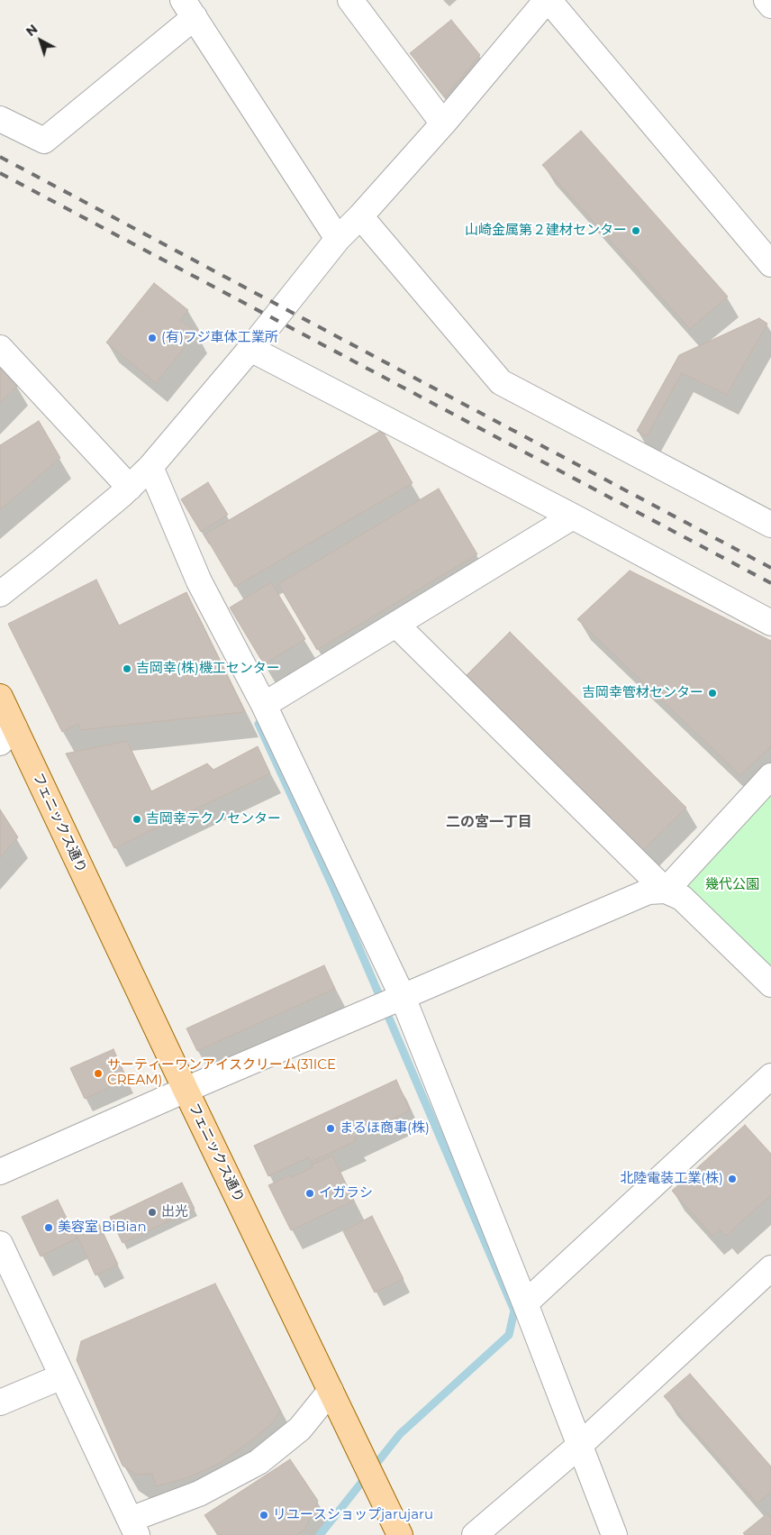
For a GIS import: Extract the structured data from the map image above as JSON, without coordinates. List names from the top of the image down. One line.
{"streets":{"main road":["フェニックス通り"]},"districts":["二の宮一丁目"],"parks":["幾代公園"],"places":["山崎金属第２建材センター","(有)フジ車体工業所","吉岡幸(株)機工センター","吉岡幸管材センター","吉岡幸テクノセンター","サーティーワンアイスクリーム(31ICE CREAM)","まるほ商事(株)","北陸電装工業(株)","イガラシ","出光","美容室 BiBian","リユースショップjarujaru"],"north":"top left"}
